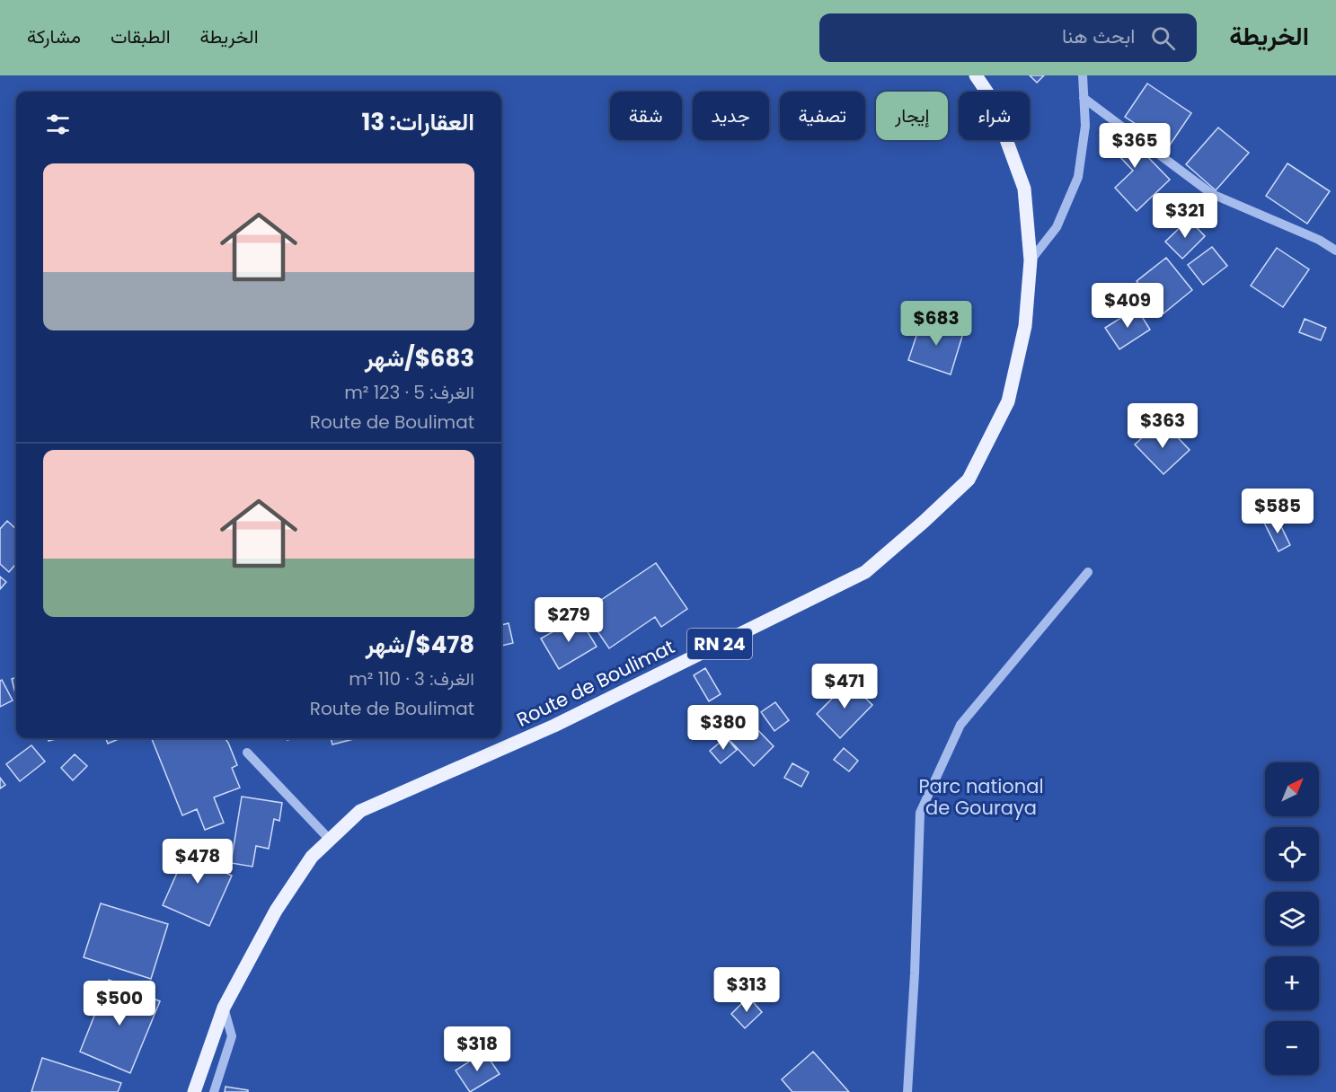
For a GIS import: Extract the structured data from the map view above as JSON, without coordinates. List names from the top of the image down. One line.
{"streets":{"main road":["RN 24","Route de Boulimat"]},"parks":["Parc national de Gouraya"],"north":"top right","page":{"header":"الخريطة","search":"ابحث هنا","nav":["الخريطة","الطبقات","مشاركة"],"chip":["شراء","إيجار","تصفية","جديد","شقة"],"heading":"العقارات: 13","price":["$365","$321","$409","$683","$363","$585","$279","$471","$380","$478","$313","$500","$318"],"list":[{"name":"$683/شهر","note":"الغرف: 5 · 123 m² · Route de Boulimat"},{"name":"$478/شهر","note":"الغرف: 3 · 110 m² · Route de Boulimat"}],"map_buttons":["+","−"]}}
